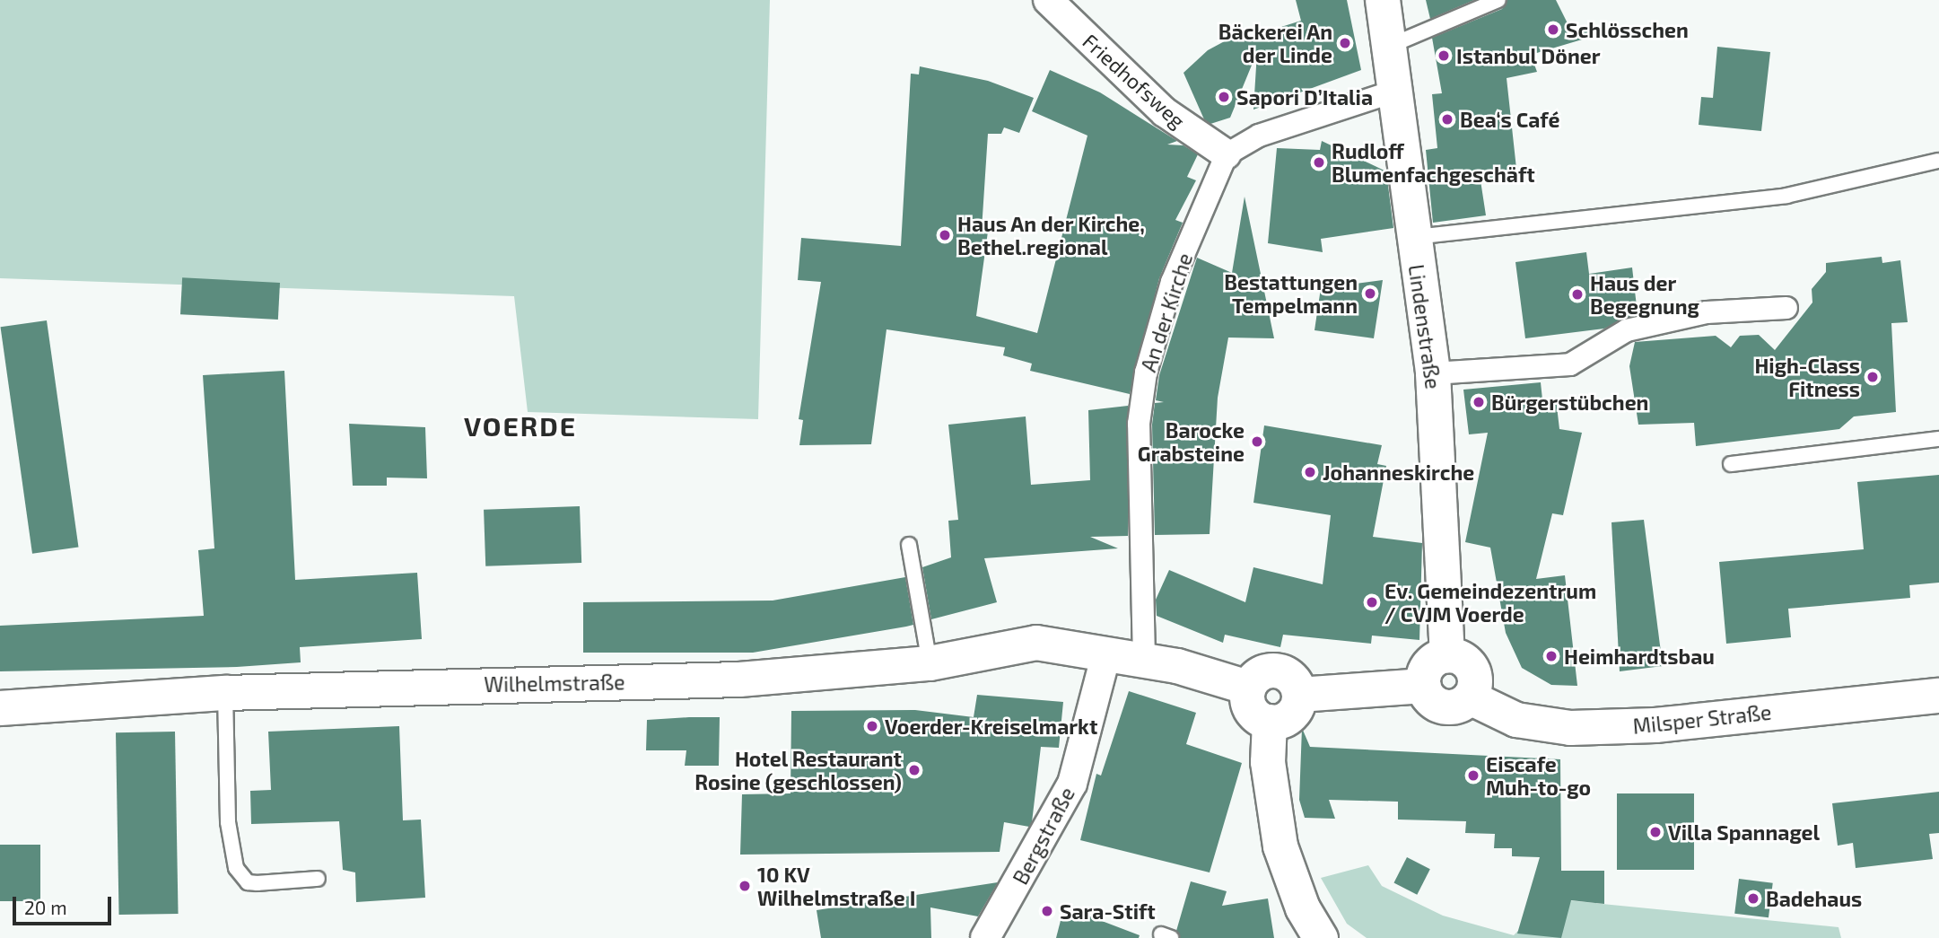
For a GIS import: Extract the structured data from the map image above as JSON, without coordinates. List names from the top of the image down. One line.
{"streets":{"street":["Friedhofsweg","An der Kirche","Lindenstraße","Wilhelmstraße","Milsper Straße","Bergstraße"]},"crossings":[["Friedhofsweg","An der Kirche"],["Lindenstraße","Milsper Straße"],["Wilhelmstraße","Bergstraße"]],"districts":["VOERDE"],"places":["Schlösschen","Bäckerei An der Linde","Istanbul Döner","Sapori D’Italia","Bea‘s Café","Rudloff Blumenfachgeschäft","Haus An der Kirche, Bethel.regional","Bestattungen Tempelmann","Haus der Begegnung","High-Class Fitness","Bürgerstübchen","Barocke Grabsteine","Johanneskirche","Ev. Gemeindezentrum / CVJM Voerde","Heimhardtsbau","Voerder-Kreiselmarkt","Hotel Restaurant Rosine (geschlossen)","Eiscafe Muh-to-go","Villa Spannagel","10 KV Wilhelmstraße I","Badehaus","Sara-Stift"],"scale_bar":"20 m"}
